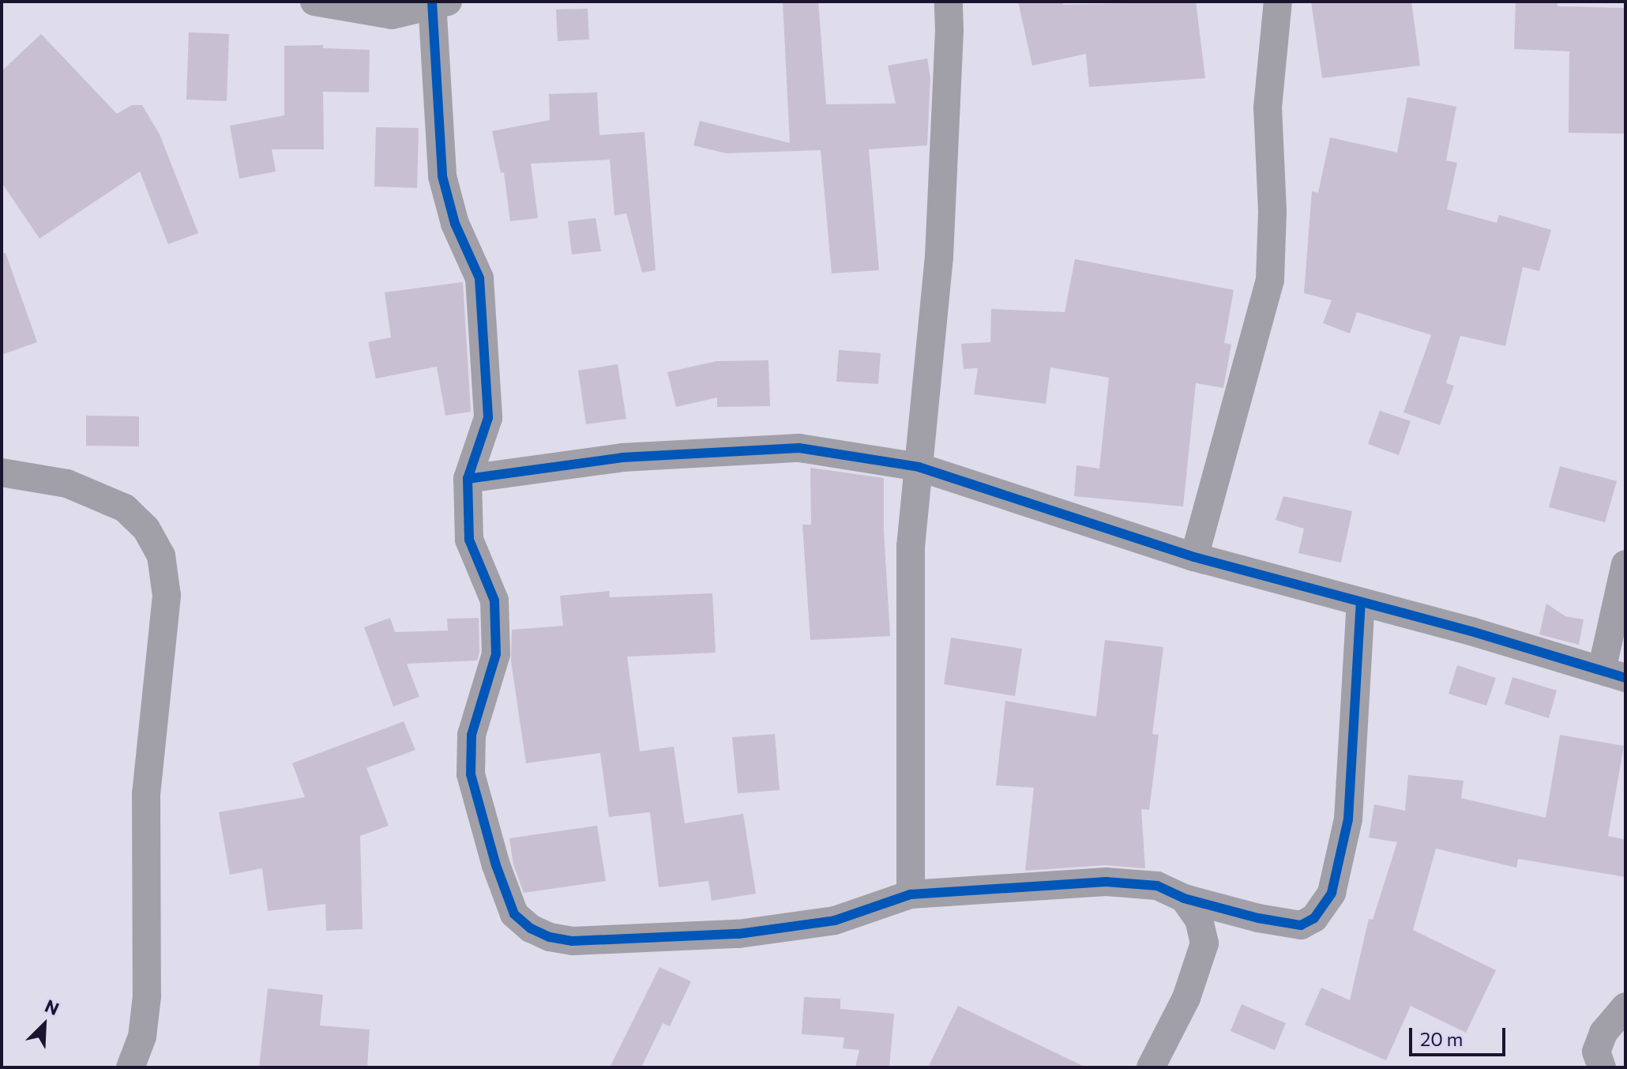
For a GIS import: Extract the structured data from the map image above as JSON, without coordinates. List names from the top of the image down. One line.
{"scale_bar":"20 m","north":"top right"}
